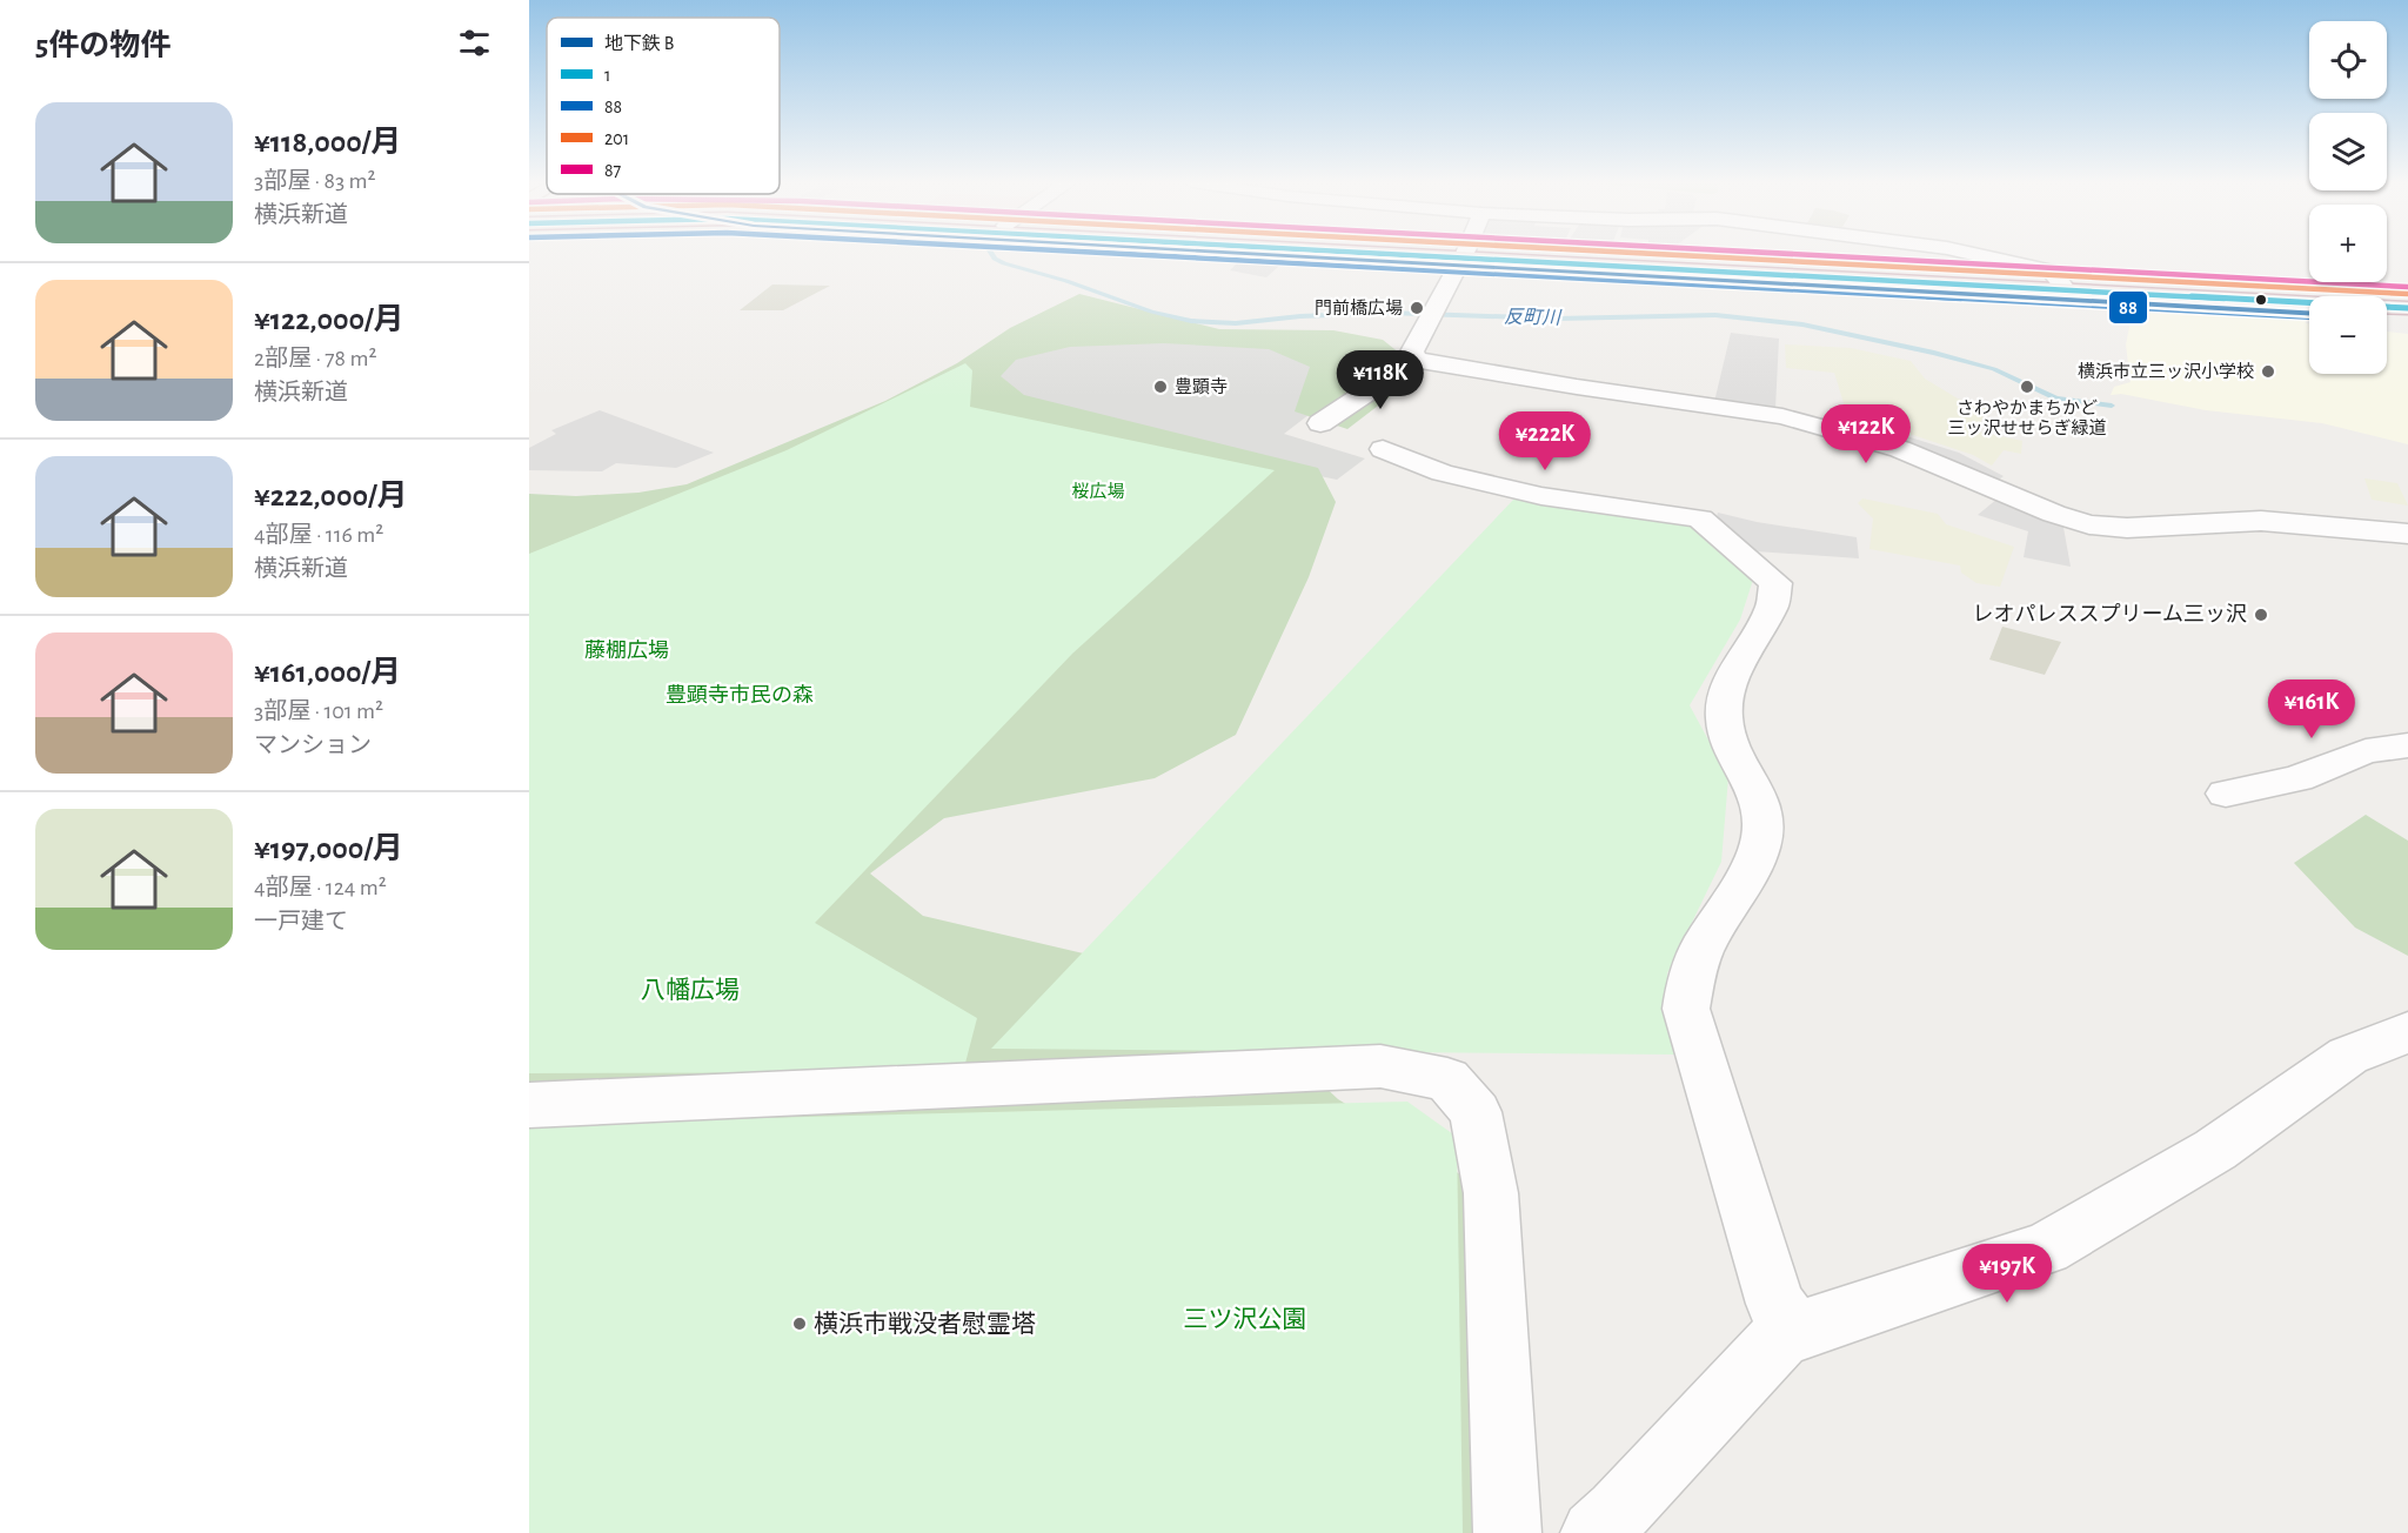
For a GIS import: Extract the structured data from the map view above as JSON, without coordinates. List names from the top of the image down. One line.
{"water":["反町川"],"parks":["桜広場","藤棚広場","豊顕寺市民の森","八幡広場","三ツ沢公園"],"places":["門前橋広場","横浜市立三ッ沢小学校","豊顕寺","さわやかまちかど 三ッ沢せせらぎ緑道","レオパレススプリーム三ッ沢","横浜市戦没者慰霊塔"],"lines":["metro line B","transit line 1","transit line 88","transit line 201","transit line 87"],"legend":["地下鉄 B","1","88","201","87"],"page":{"heading":"5件の物件","map_buttons":["+","−"],"list":[{"name":"¥118,000/月","note":"3部屋 · 83 m² · 横浜新道"},{"name":"¥122,000/月","note":"2部屋 · 78 m² · 横浜新道"},{"name":"¥222,000/月","note":"4部屋 · 116 m² · 横浜新道"},{"name":"¥161,000/月","note":"3部屋 · 101 m² · マンション"},{"name":"¥197,000/月","note":"4部屋 · 124 m² · 一戸建て"}],"price":["¥118K","¥122K","¥222K","¥161K","¥197K"]}}
